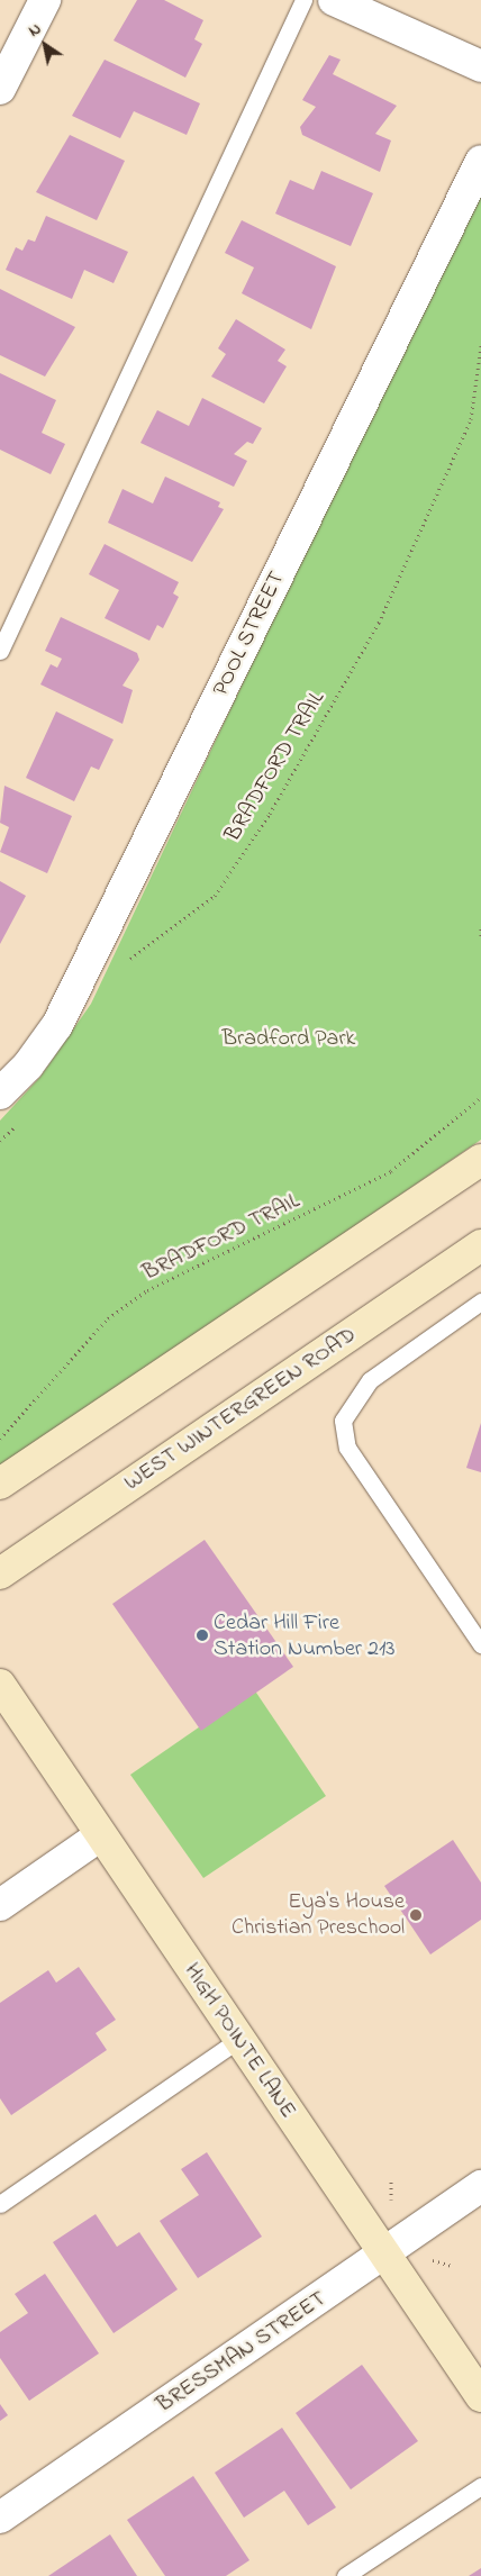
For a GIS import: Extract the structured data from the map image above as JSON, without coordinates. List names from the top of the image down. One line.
{"streets":{"street":["POOL STREET","WEST WINTERGREEN ROAD","HIGH POINTE LANE","BRESSMAN STREET"],"path":["BRADFORD TRAIL"]},"crossings":[["HIGH POINTE LANE","BRESSMAN STREET"]],"parks":["Bradford Park"],"places":["Cedar Hill Fire Station Number 213","Eya's House Christian Preschool"],"north":"top left"}
